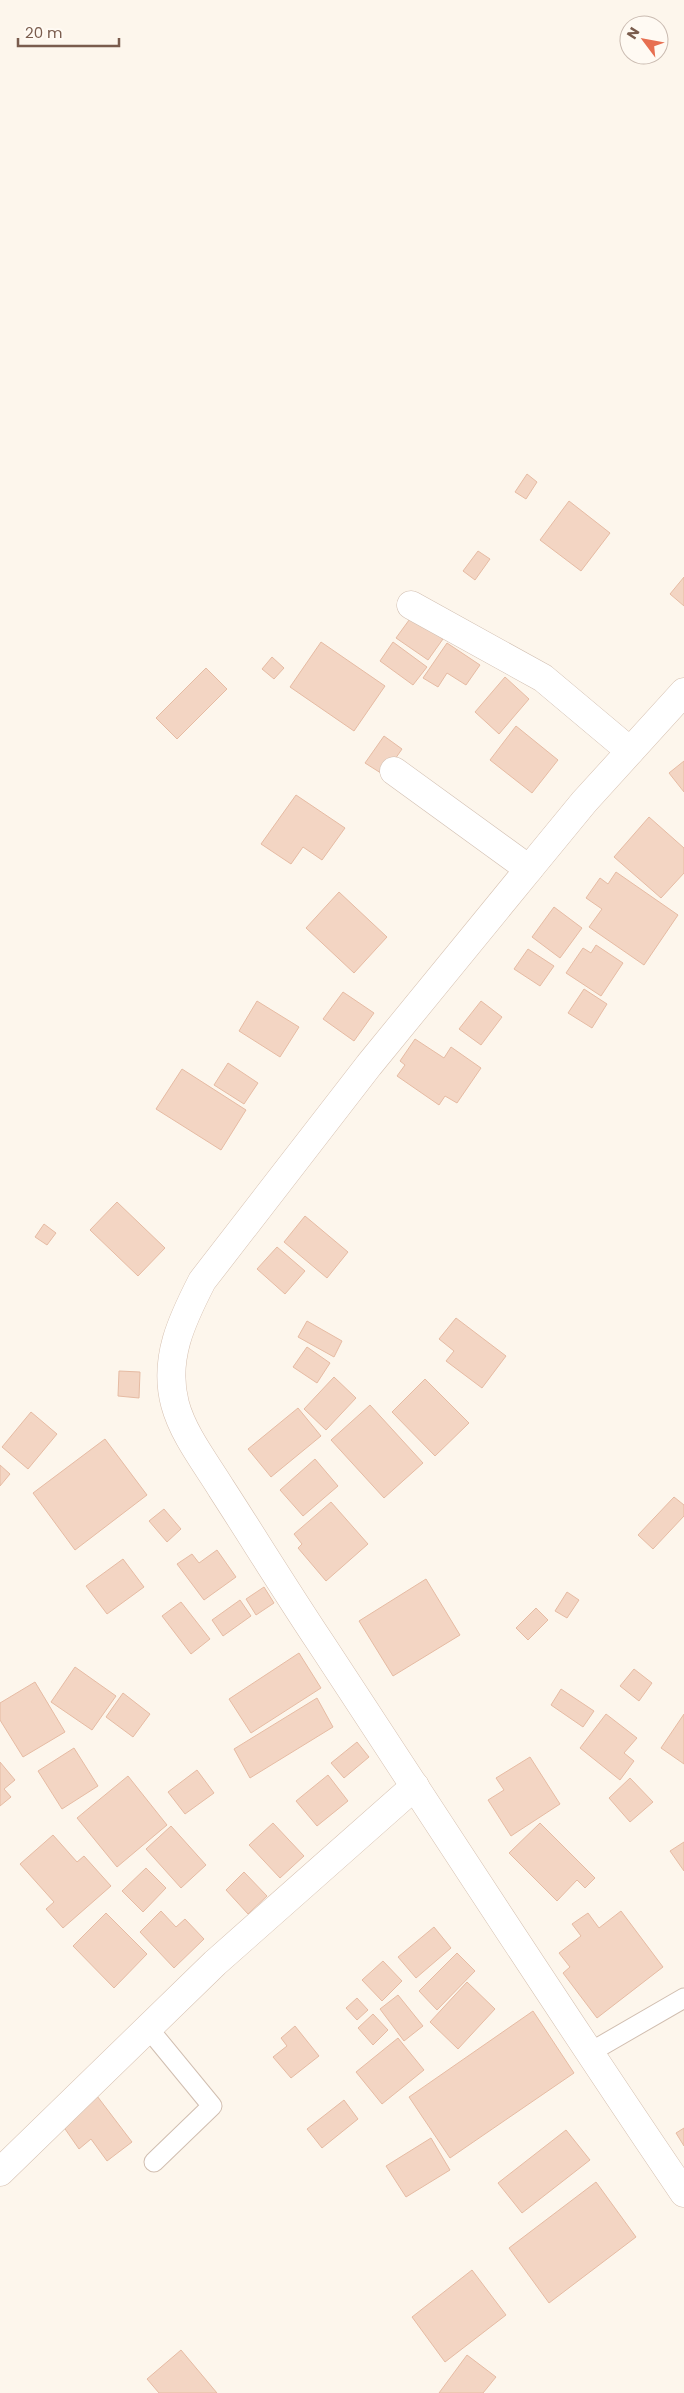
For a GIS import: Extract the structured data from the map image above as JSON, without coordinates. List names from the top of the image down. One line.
{"scale_bar":"20 m","north":"top left"}
